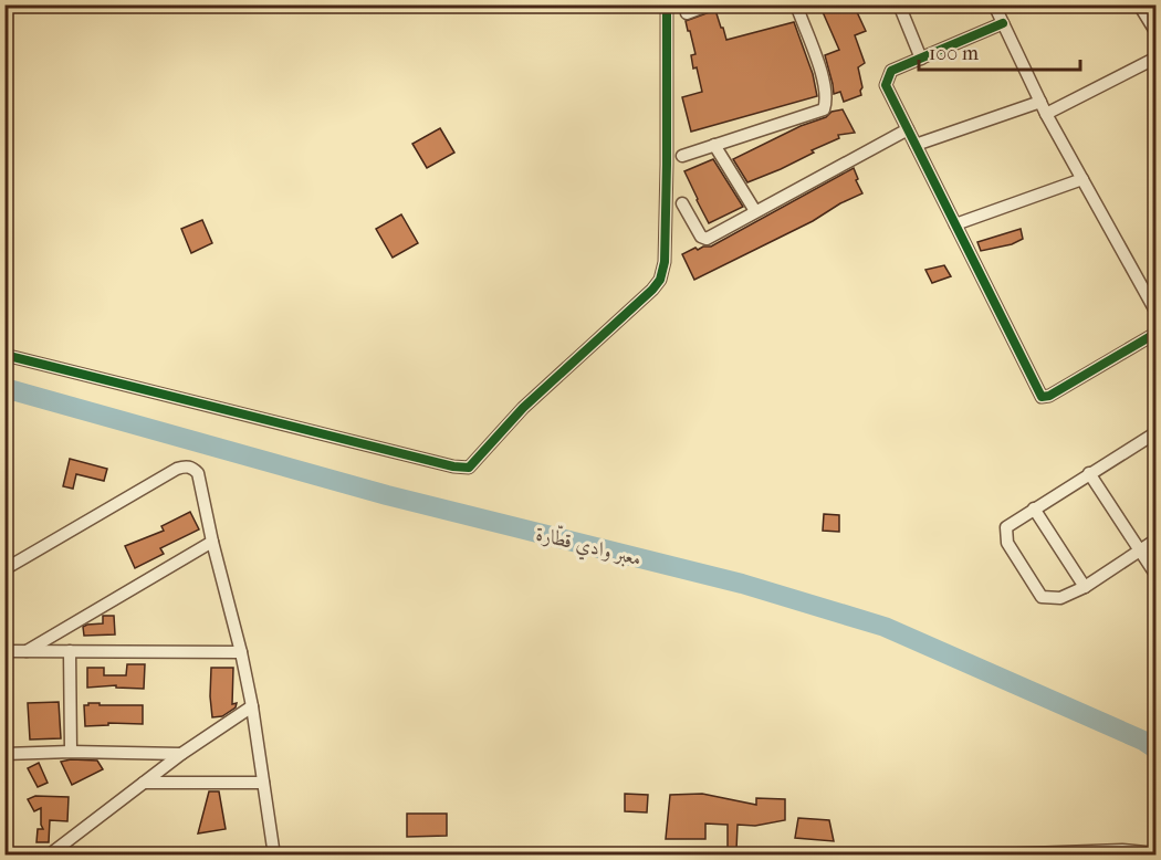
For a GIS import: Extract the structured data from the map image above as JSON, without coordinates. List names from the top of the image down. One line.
{"water":["معبر وادي قطّارة"],"scale_bar":"100 m"}
